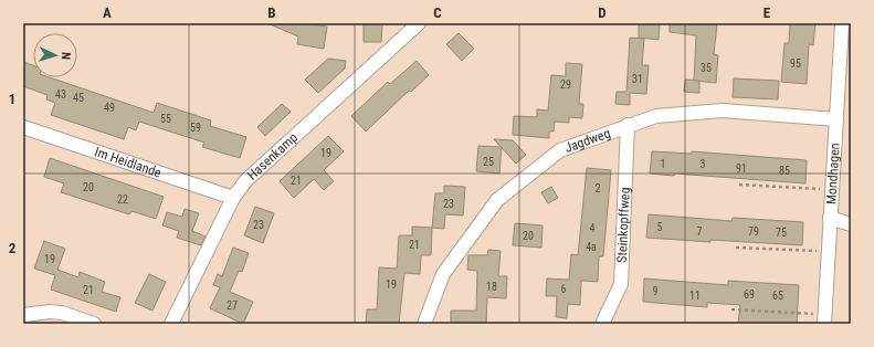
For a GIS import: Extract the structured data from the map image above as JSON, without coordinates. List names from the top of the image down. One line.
{"streets":{"street":["Jagdweg","Hasenkamp","Im Heidlande","Mondhagen","Steinkopffweg"]},"crossings":[["Jagdweg","Mondhagen"],["Jagdweg","Steinkopffweg"],["Hasenkamp","Im Heidlande"]],"house_numbers":["95","35","31","29","43","45","49","55","59","19","25","1","3","91","85","21","20","2","22","23","23","5","4","7","79","75","20","21","4a","19","19","18","6","21","9","69","11","65","27"],"north":"right","grid":{"columns":["A","B","C","D","E"],"rows":["1","2"]}}
